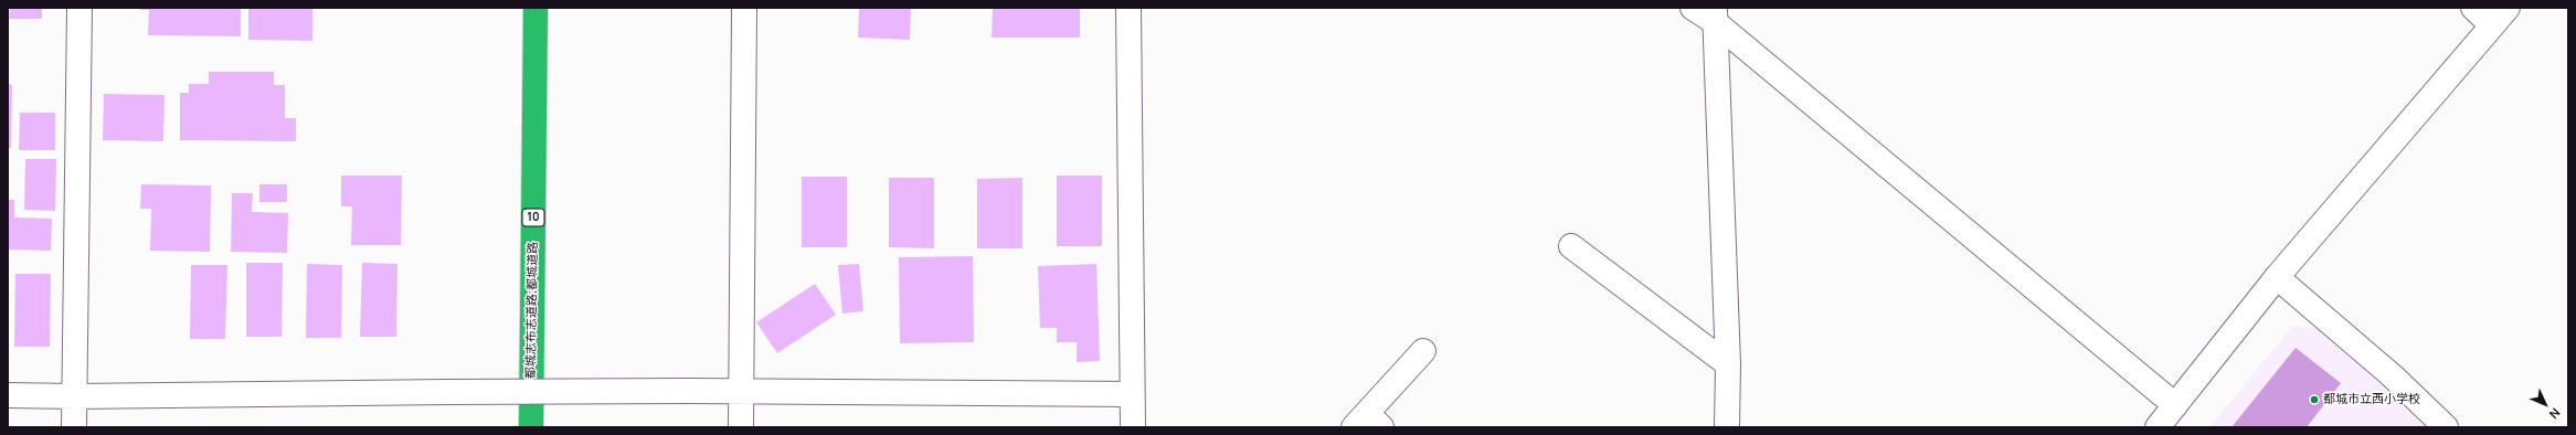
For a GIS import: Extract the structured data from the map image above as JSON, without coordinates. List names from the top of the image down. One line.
{"streets":{"highway":["10","都城志布志道路;都城道路"]},"places":["都城市立西小学校"],"north":"bottom right"}
